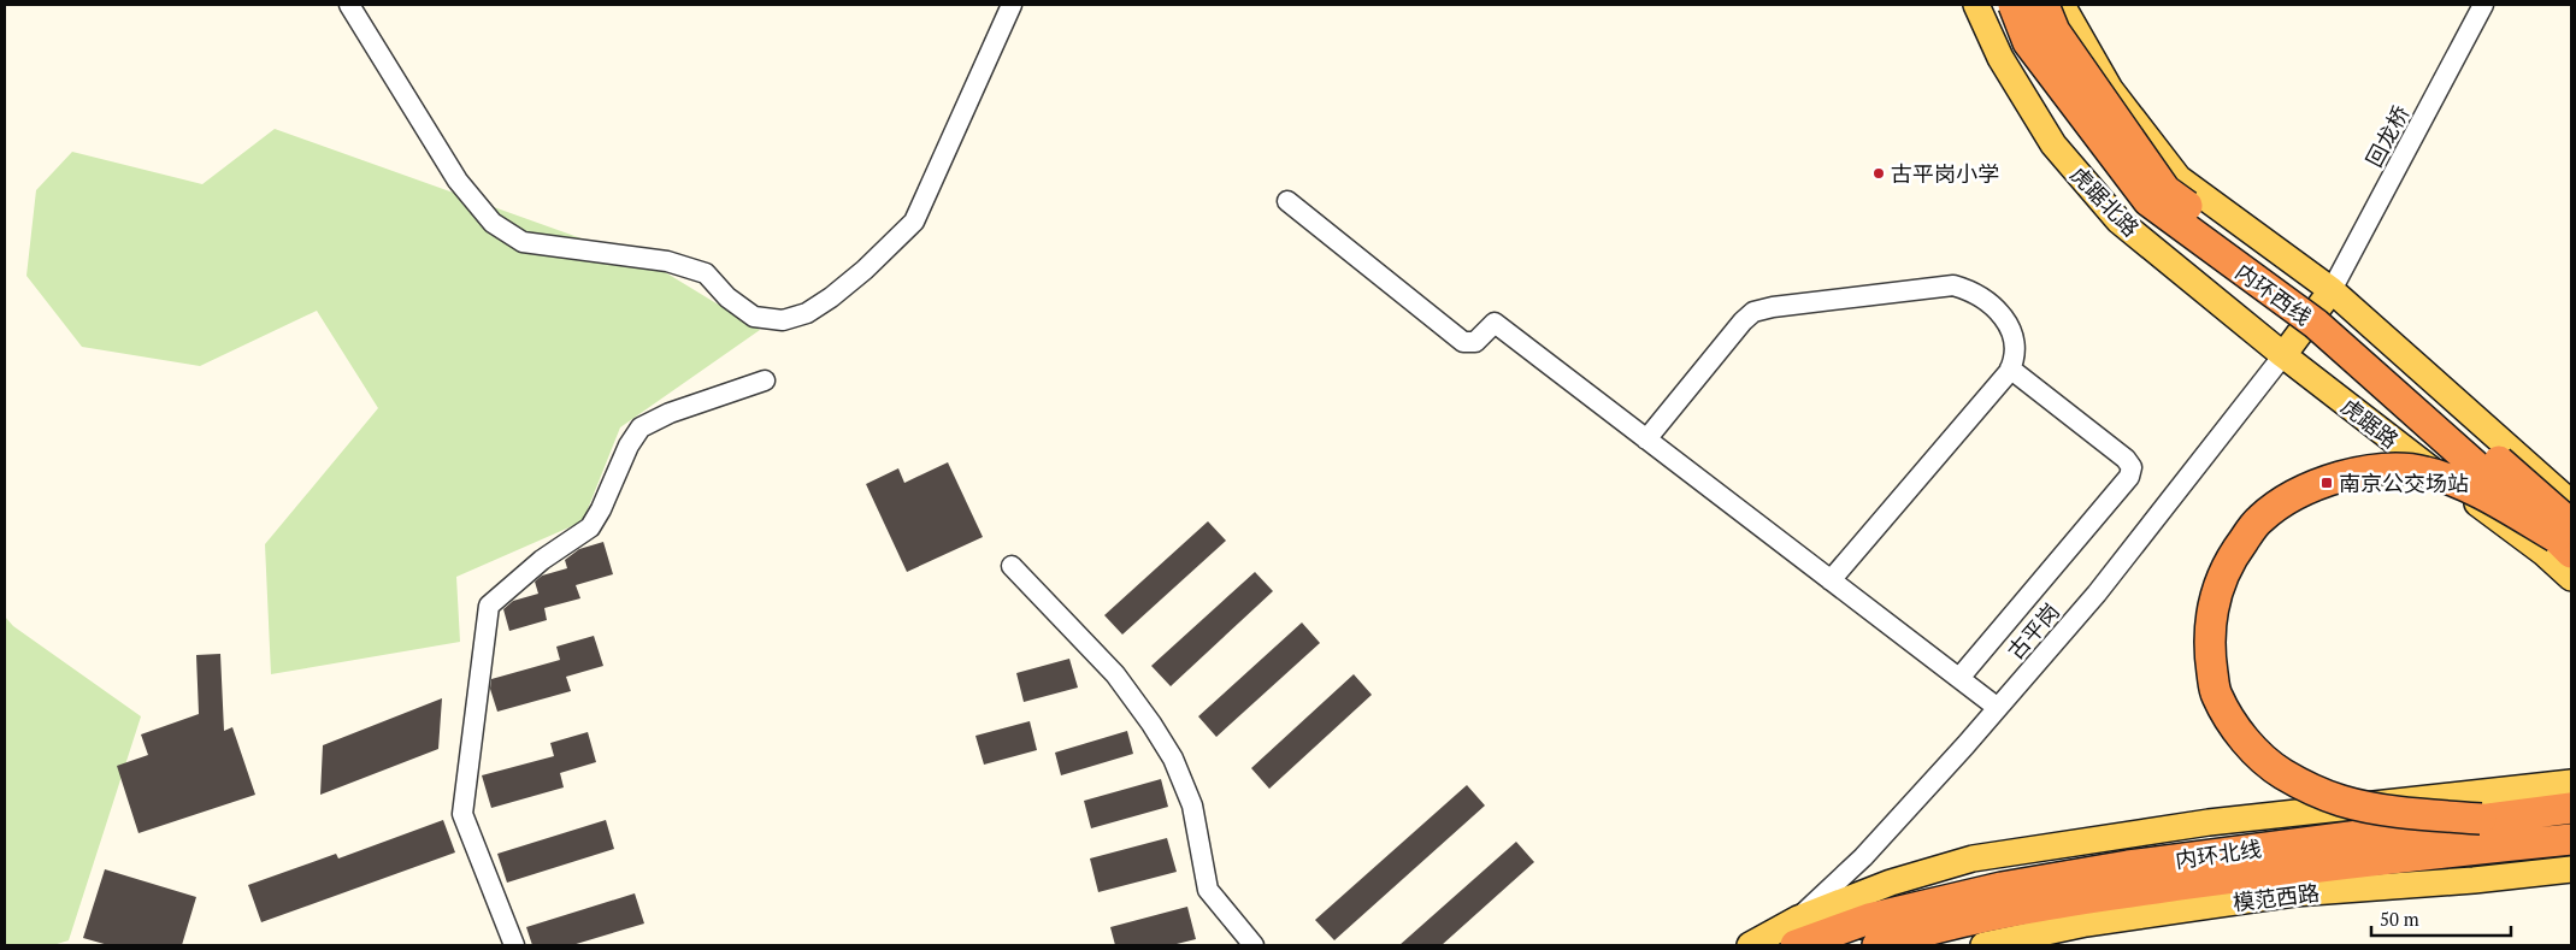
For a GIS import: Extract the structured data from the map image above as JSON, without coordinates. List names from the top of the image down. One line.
{"streets":{"highway":["内环西线","内环北线"],"main road":["虎踞北路","虎踞路","模范西路"],"street":["回龙桥","古平岗"]},"crossings":[["虎踞北路","虎踞路"],["虎踞北路","古平岗"],["虎踞路","古平岗"]],"places":{"other":["古平岗小学"],"transit":["南京公交场站"]},"scale_bar":"50 m"}
